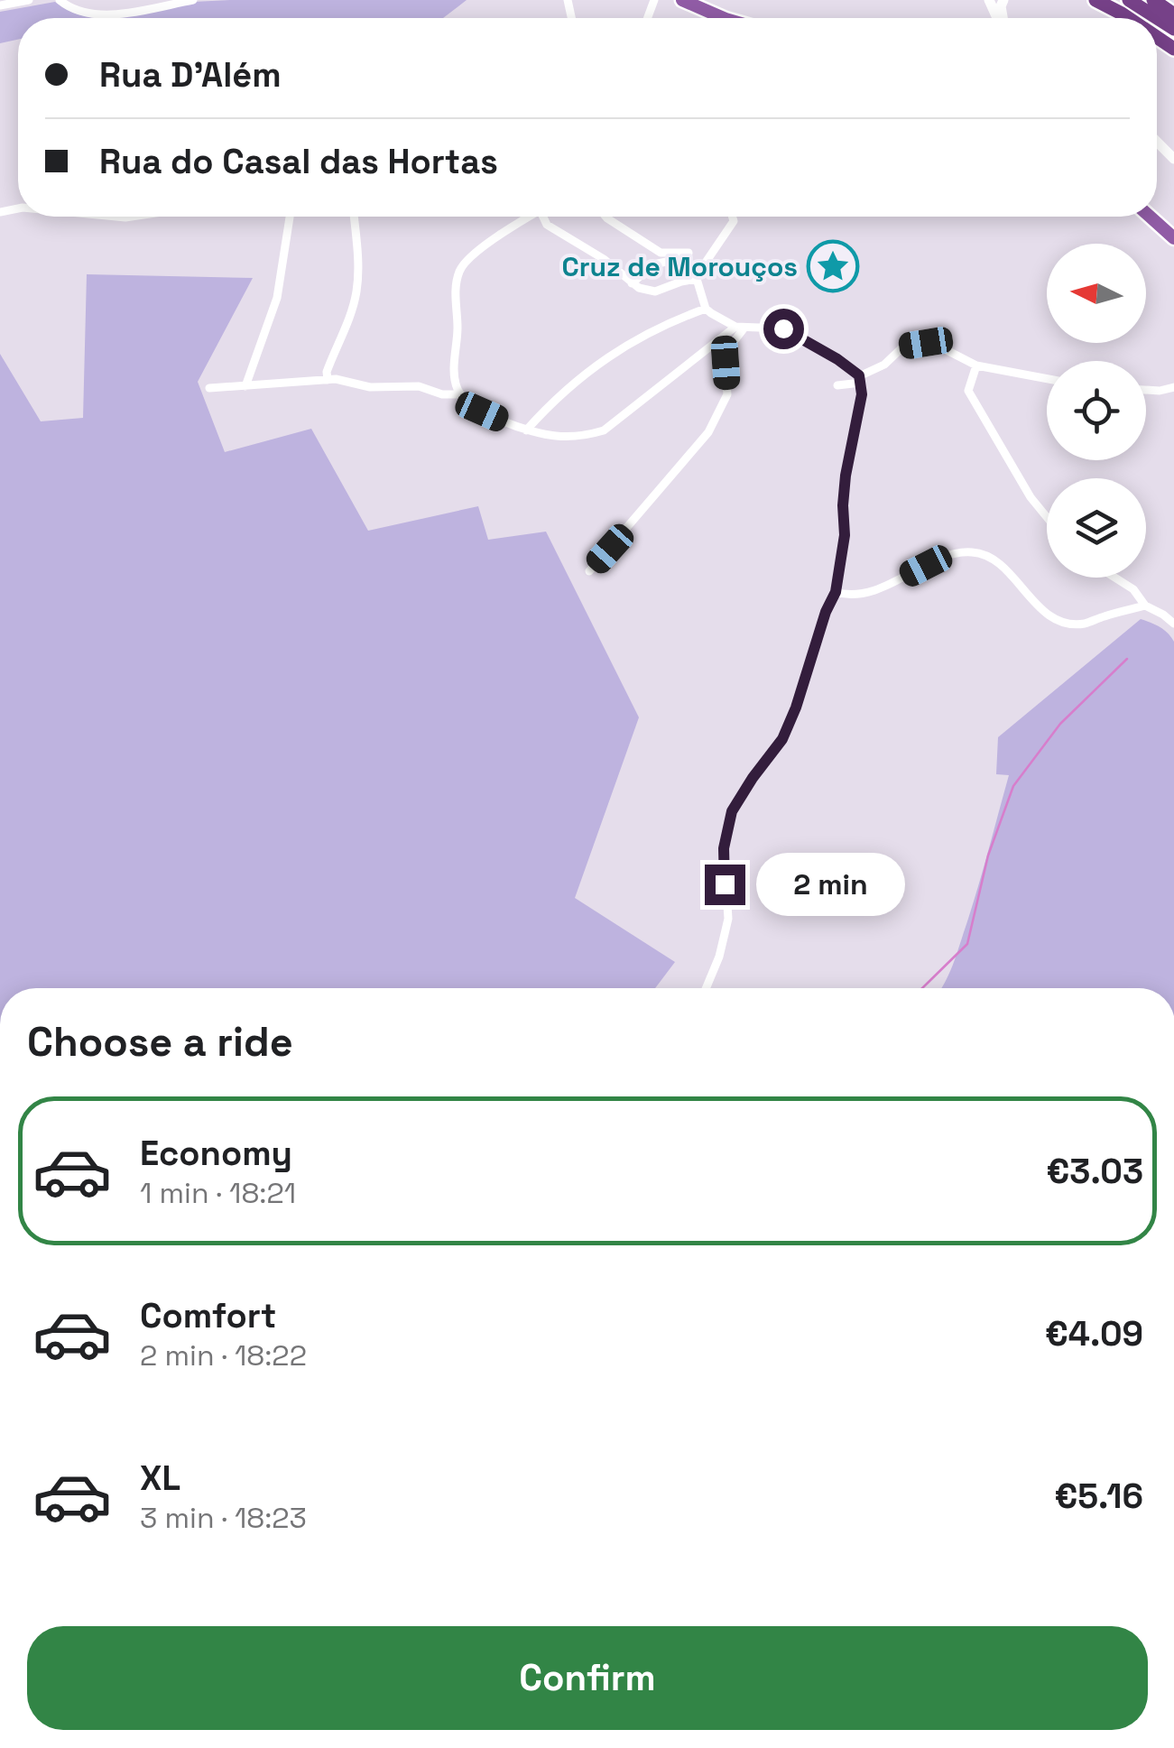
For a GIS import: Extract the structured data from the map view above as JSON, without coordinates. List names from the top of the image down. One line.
{"places":{"place":["Cruz de Morouços"]},"north":"left","page":{"banner":["Rua D'Além","Rua do Casal das Hortas"],"bubble":"2 min","heading":"Choose a ride","list":[{"name":"Economy","note":"1 min · 18:21","value":"€3.03"},{"name":"Comfort","note":"2 min · 18:22","value":"€4.09"},{"name":"XL","note":"3 min · 18:23","value":"€5.16"}],"buttons":"Confirm"}}
